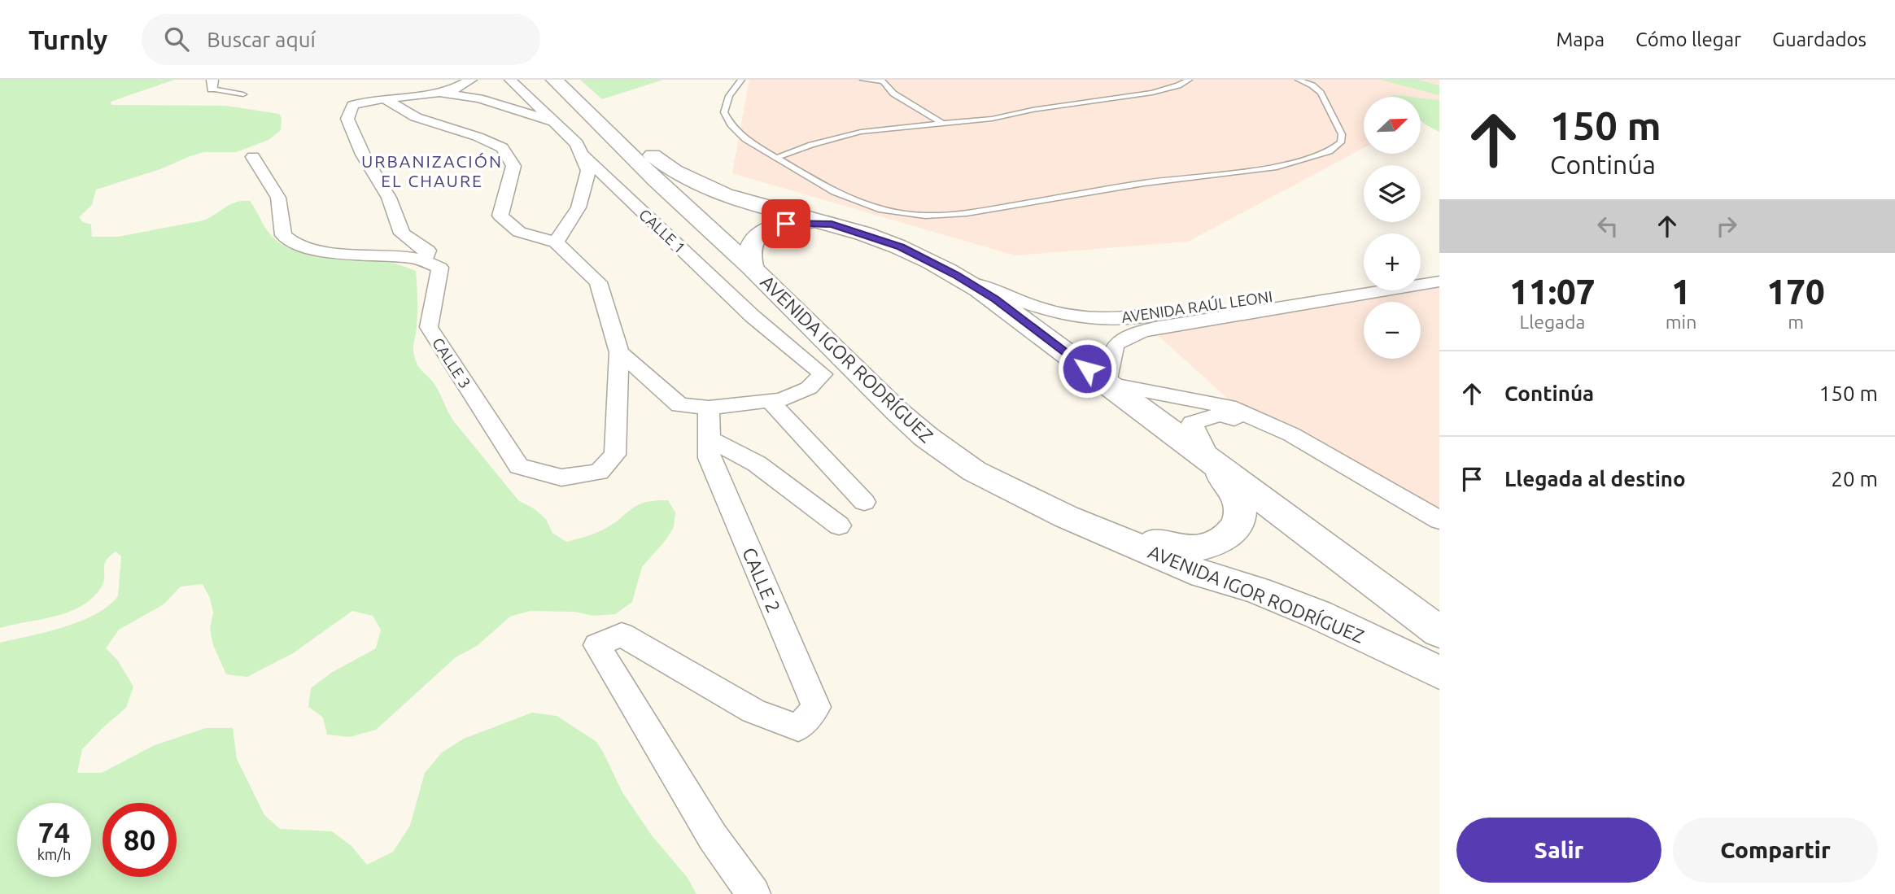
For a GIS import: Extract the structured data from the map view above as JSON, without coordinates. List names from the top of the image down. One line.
{"streets":{"highway":["AVENIDA IGOR RODRÍGUEZ"],"street":["CALLE 1","AVENIDA RAÚL LEONI","CALLE 3","CALLE 2"]},"districts":["URBANIZACIÓN EL CHAURE"],"north":"top right","page":{"header":"Turnly","search":"Buscar aquí","nav":["Mapa","Cómo llegar","Guardados"],"turn":["150 m","Continúa"],"map_buttons":["+","−"],"eta":["11:07","Llegada","1","min","170","m"],"list":[{"name":"Continúa","value":"150 m"},{"name":"Llegada al destino","value":"20 m"}],"speed":"74 km/h","limit":"80","buttons":["Salir","Compartir"]}}
